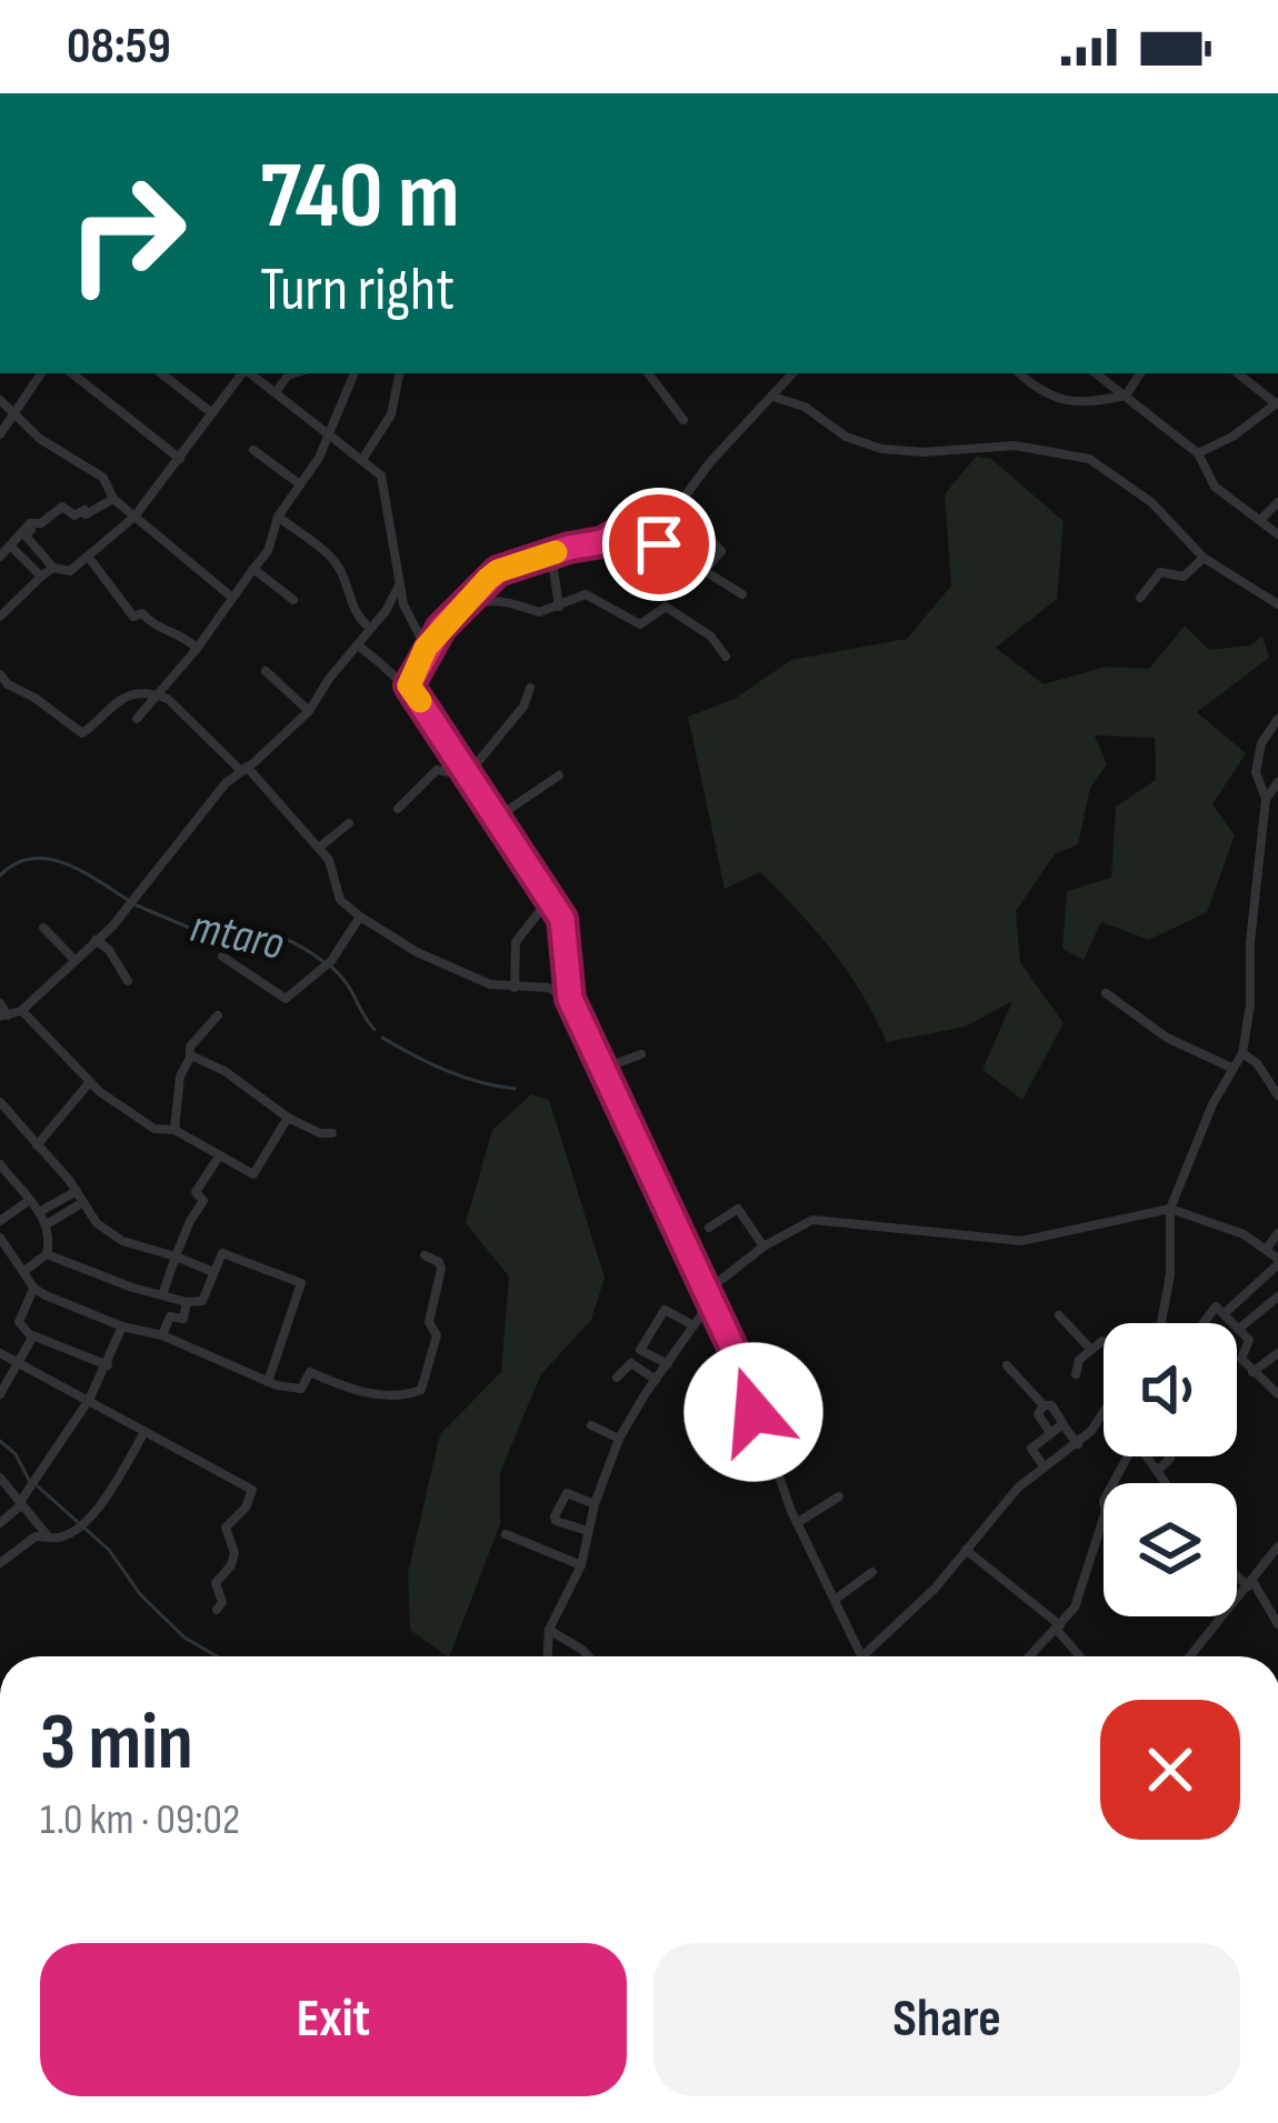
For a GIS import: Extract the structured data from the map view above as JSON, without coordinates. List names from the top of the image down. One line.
{"water":["mtaro"],"page":{"status":"08:59","turn":["740 m","Turn right"],"heading":["3 min","1.0 km · 09:02"],"buttons":["Exit","Share"]}}
